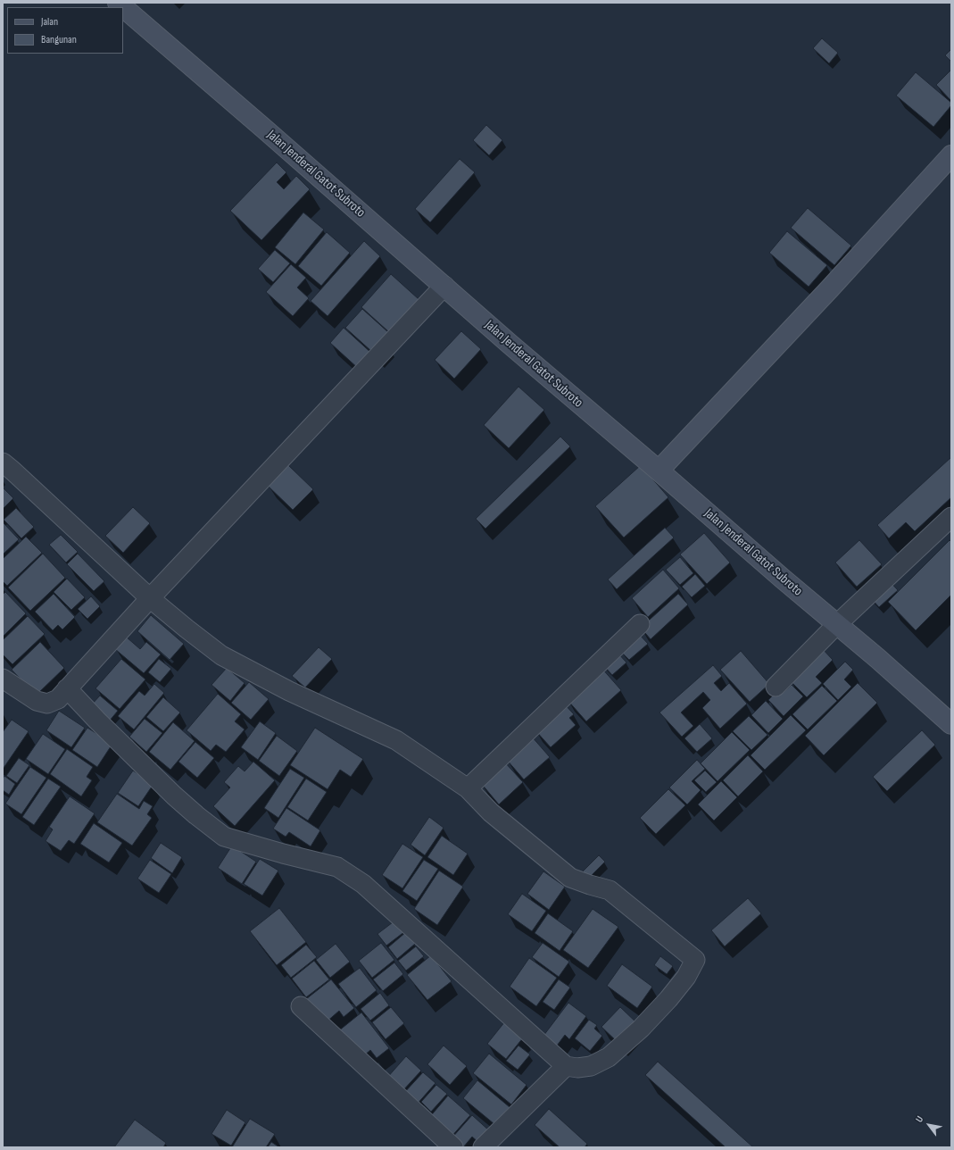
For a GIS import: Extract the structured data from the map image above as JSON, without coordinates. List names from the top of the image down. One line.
{"streets":{"main road":["Jalan Jenderal Gatot Subroto"]},"legend":["Jalan","Bangunan"],"north":"top left"}
